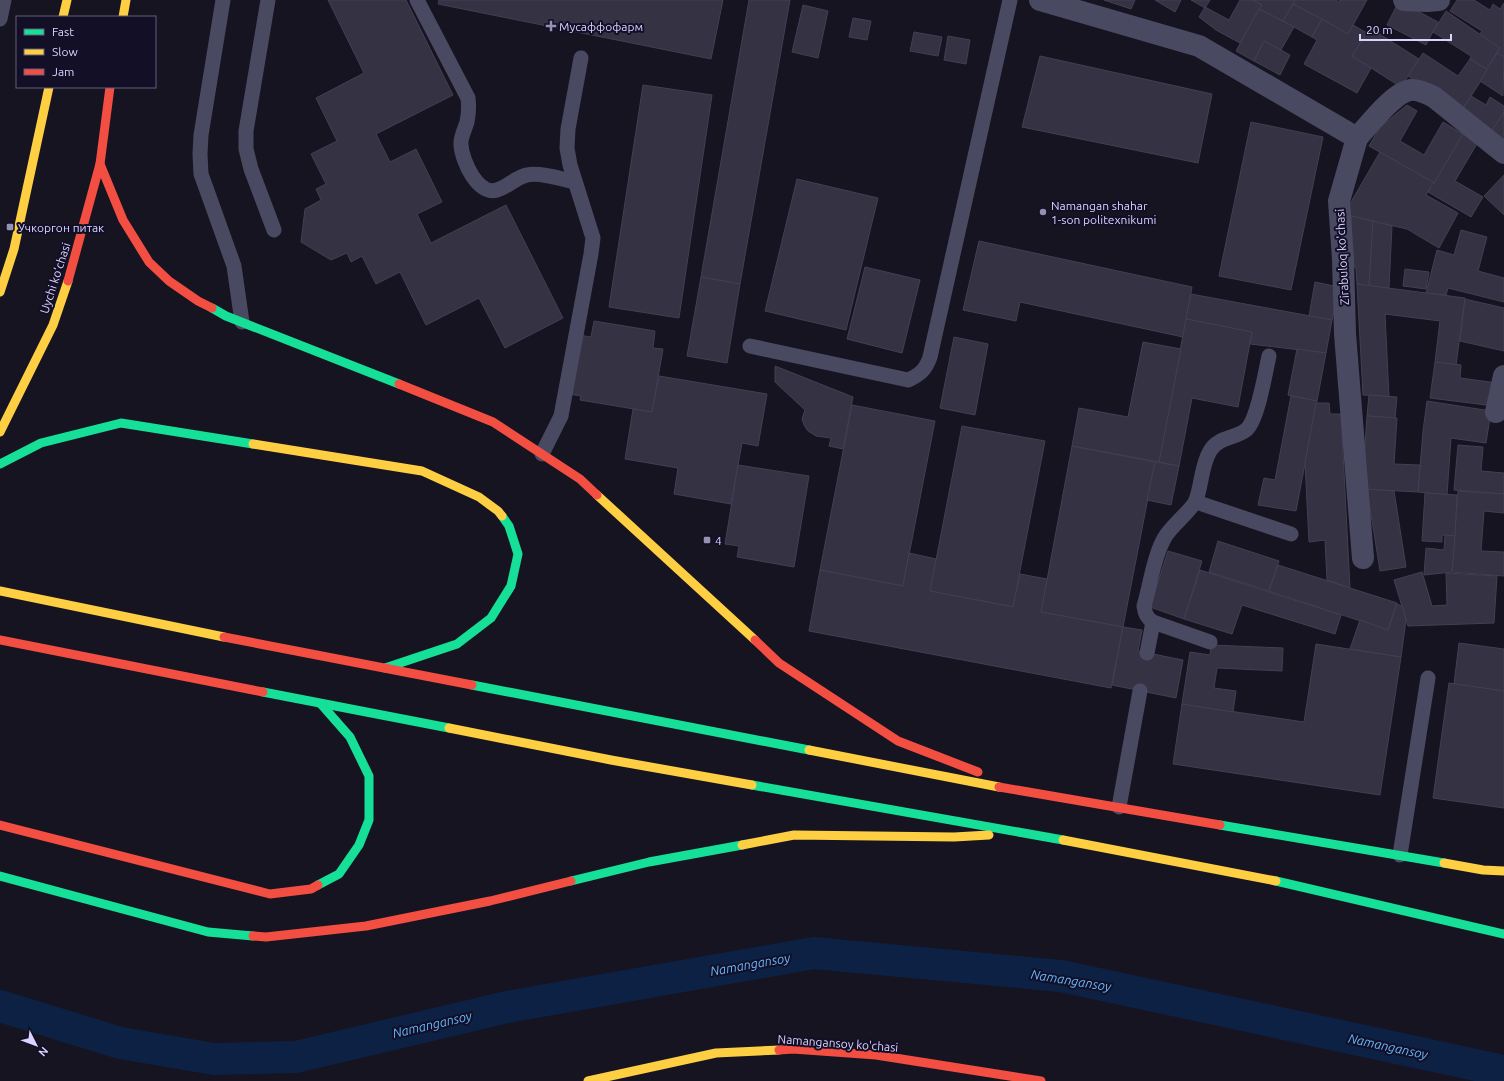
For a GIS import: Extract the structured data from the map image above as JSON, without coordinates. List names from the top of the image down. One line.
{"streets":{"main road":["Uychi ko’chasi","Namangansoy ko'chasi"],"street":["Zirabuloq ko'chasi"]},"water":["Namangansoy"],"places":{"health":["Мусаффофарм"],"other":["Namangan shahar 1-son politexnikumi"],"transit":["Учкоргон питак","4"]},"legend":["Fast","Slow","Jam"],"scale_bar":"20 m","north":"bottom right"}
